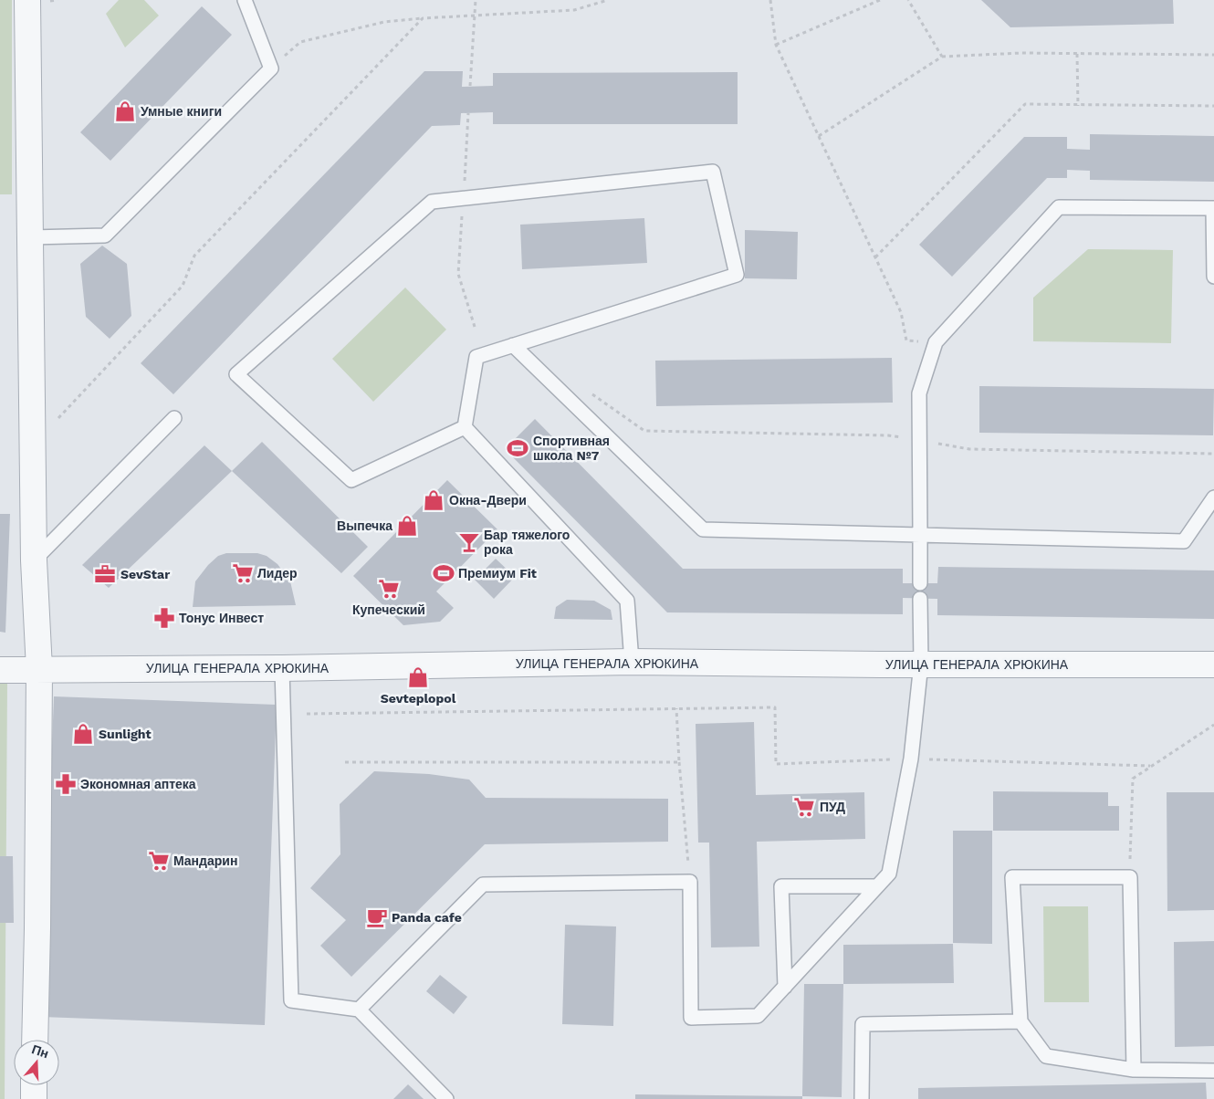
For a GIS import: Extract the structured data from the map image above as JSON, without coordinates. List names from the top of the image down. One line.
{"streets":{"street":["УЛИЦА ГЕНЕРАЛА ХРЮКИНА"]},"places":{"shop":["Умные книги","Окна-Двери","Выпечка","Sevteplopol","Sunlight"],"sports":["Спортивная школа №7","Премиум Fit"],"bar":["Бар тяжелого рока"],"supermarket":["Лидер","Купеческий","ПУД","Мандарин"],"office":["SevStar"],"pharmacy":["Тонус Инвест","Экономная аптека"],"cafe":["Panda cafe"]},"north":"top"}
